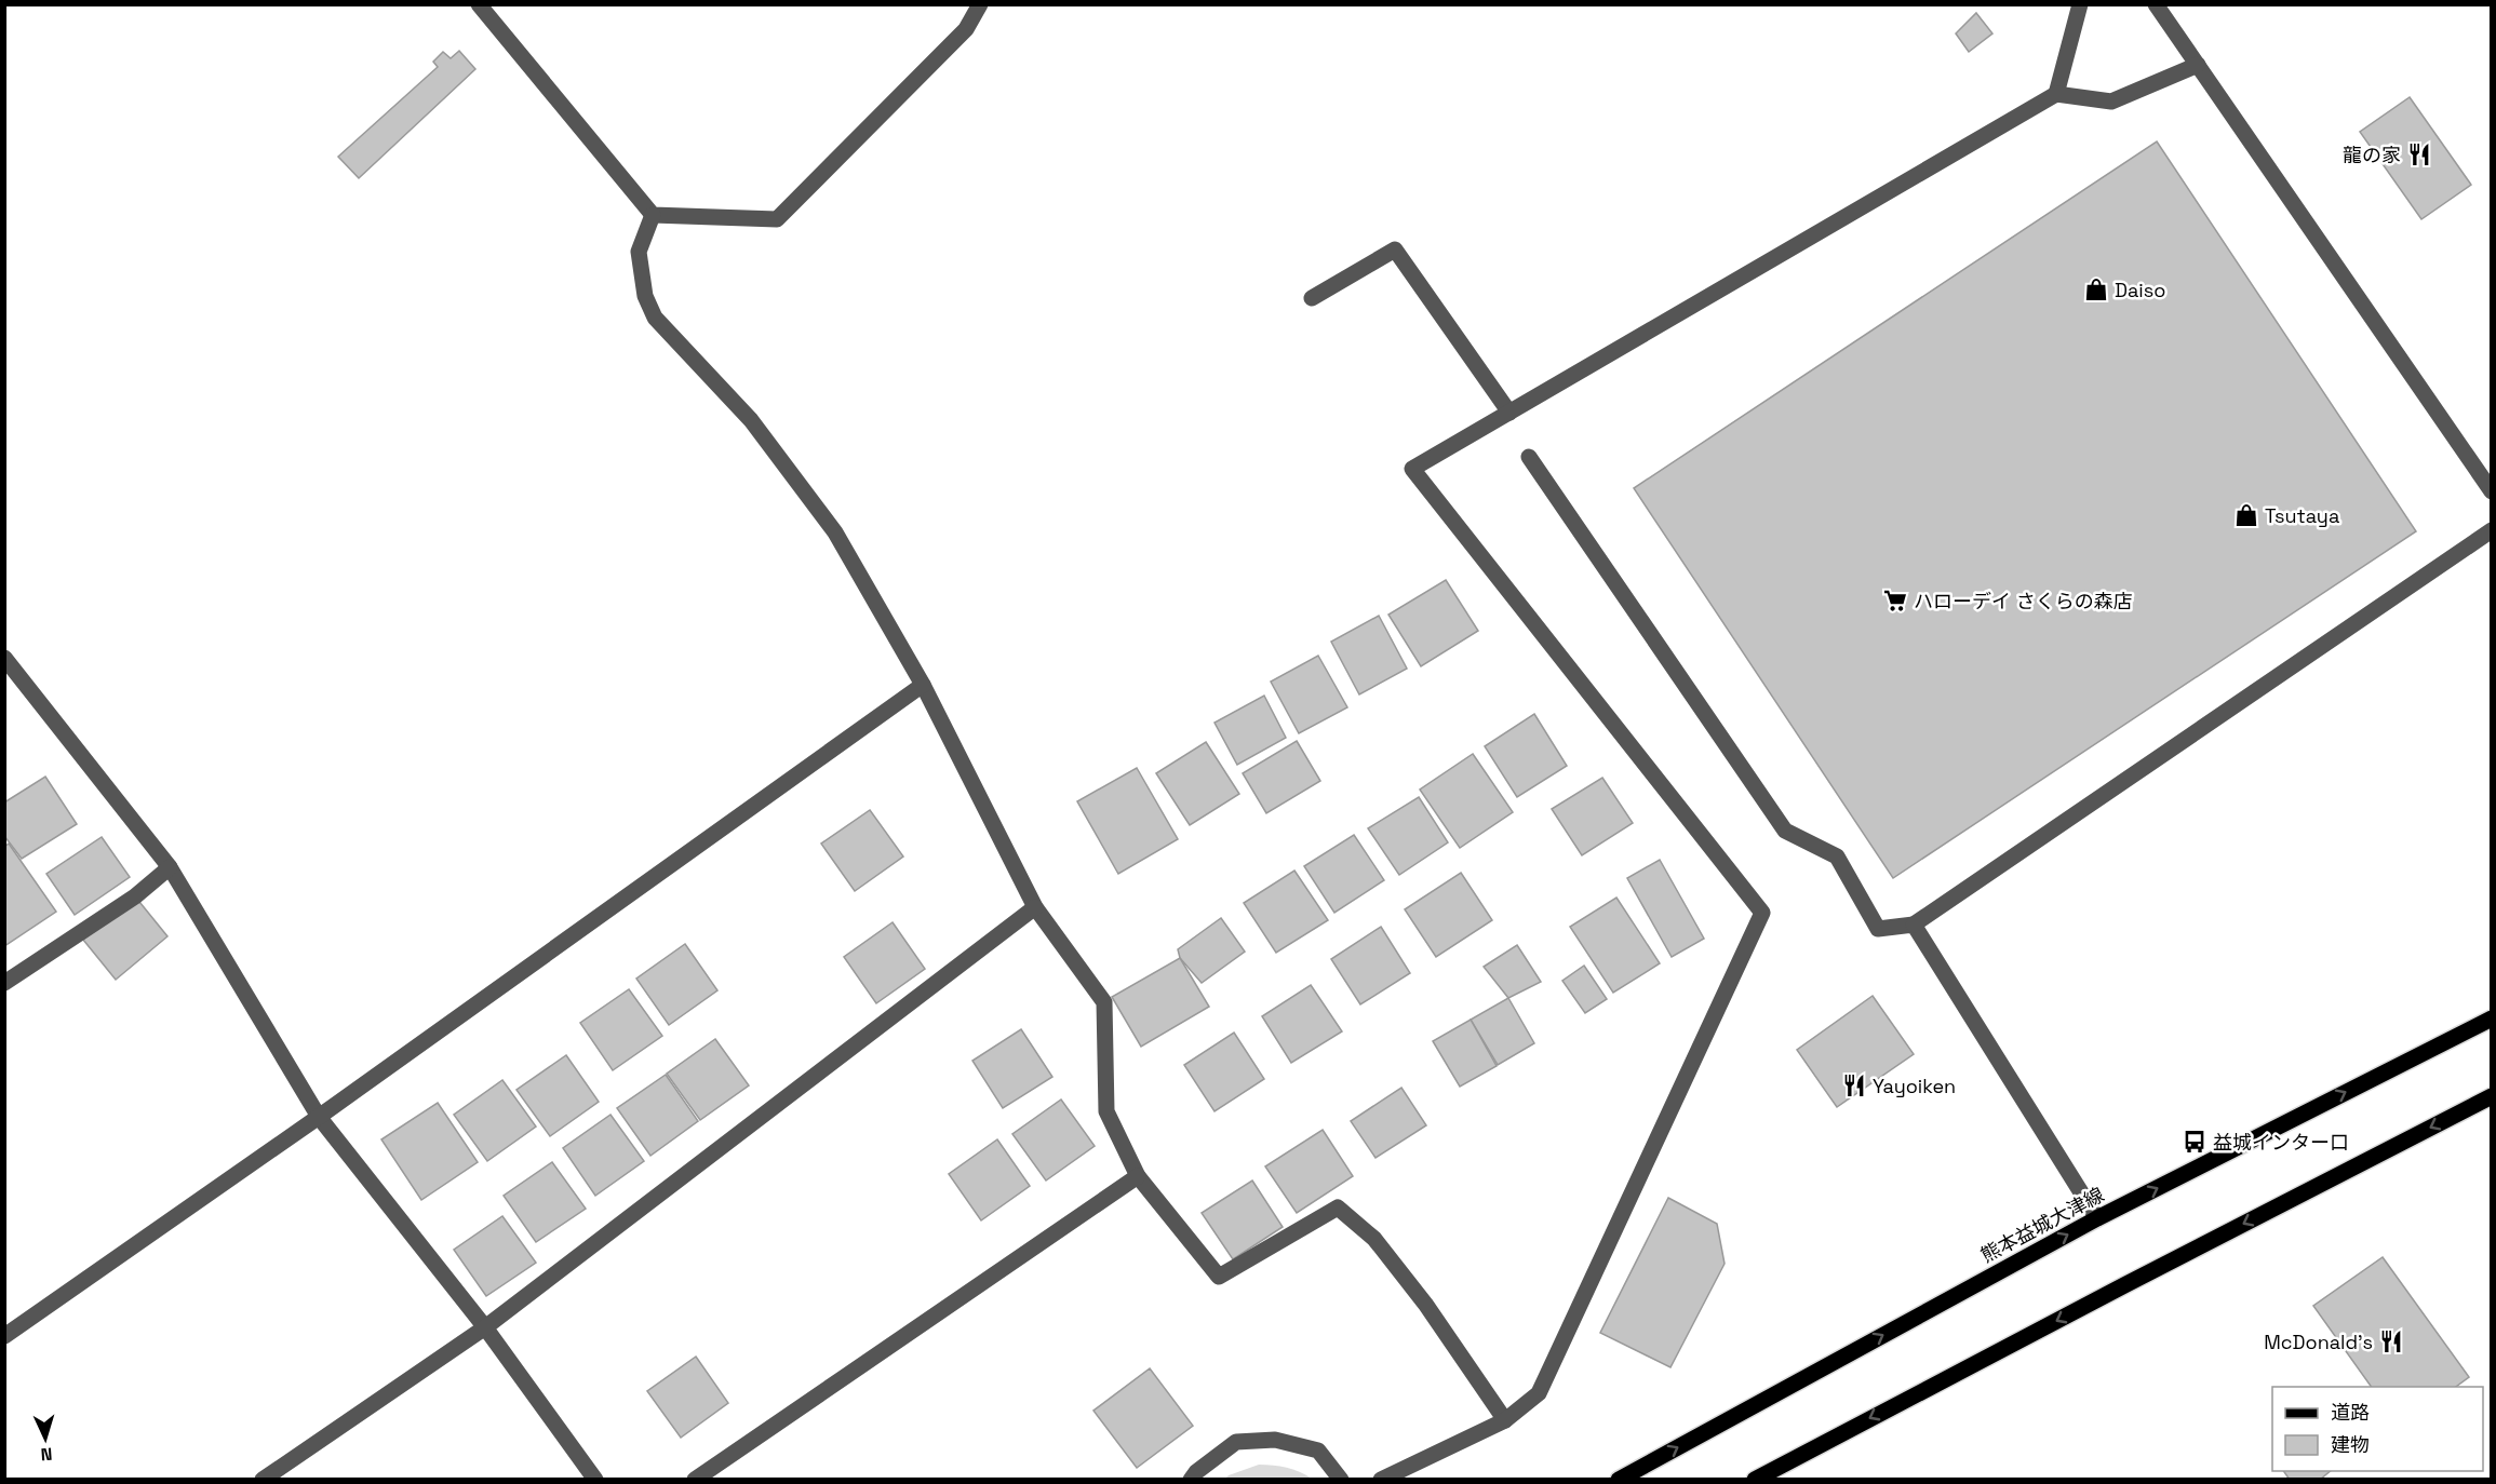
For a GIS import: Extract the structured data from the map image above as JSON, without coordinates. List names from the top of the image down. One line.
{"streets":{"main road":["熊本益城大津線"]},"places":{"restaurant":["龍の家","Yayoiken","McDonald's"],"shop":["Daiso","Tsutaya"],"supermarket":["ハローデイ さくらの森店"],"bus stop":["益城インター口"]},"legend":["道路","建物"],"north":"bottom"}
